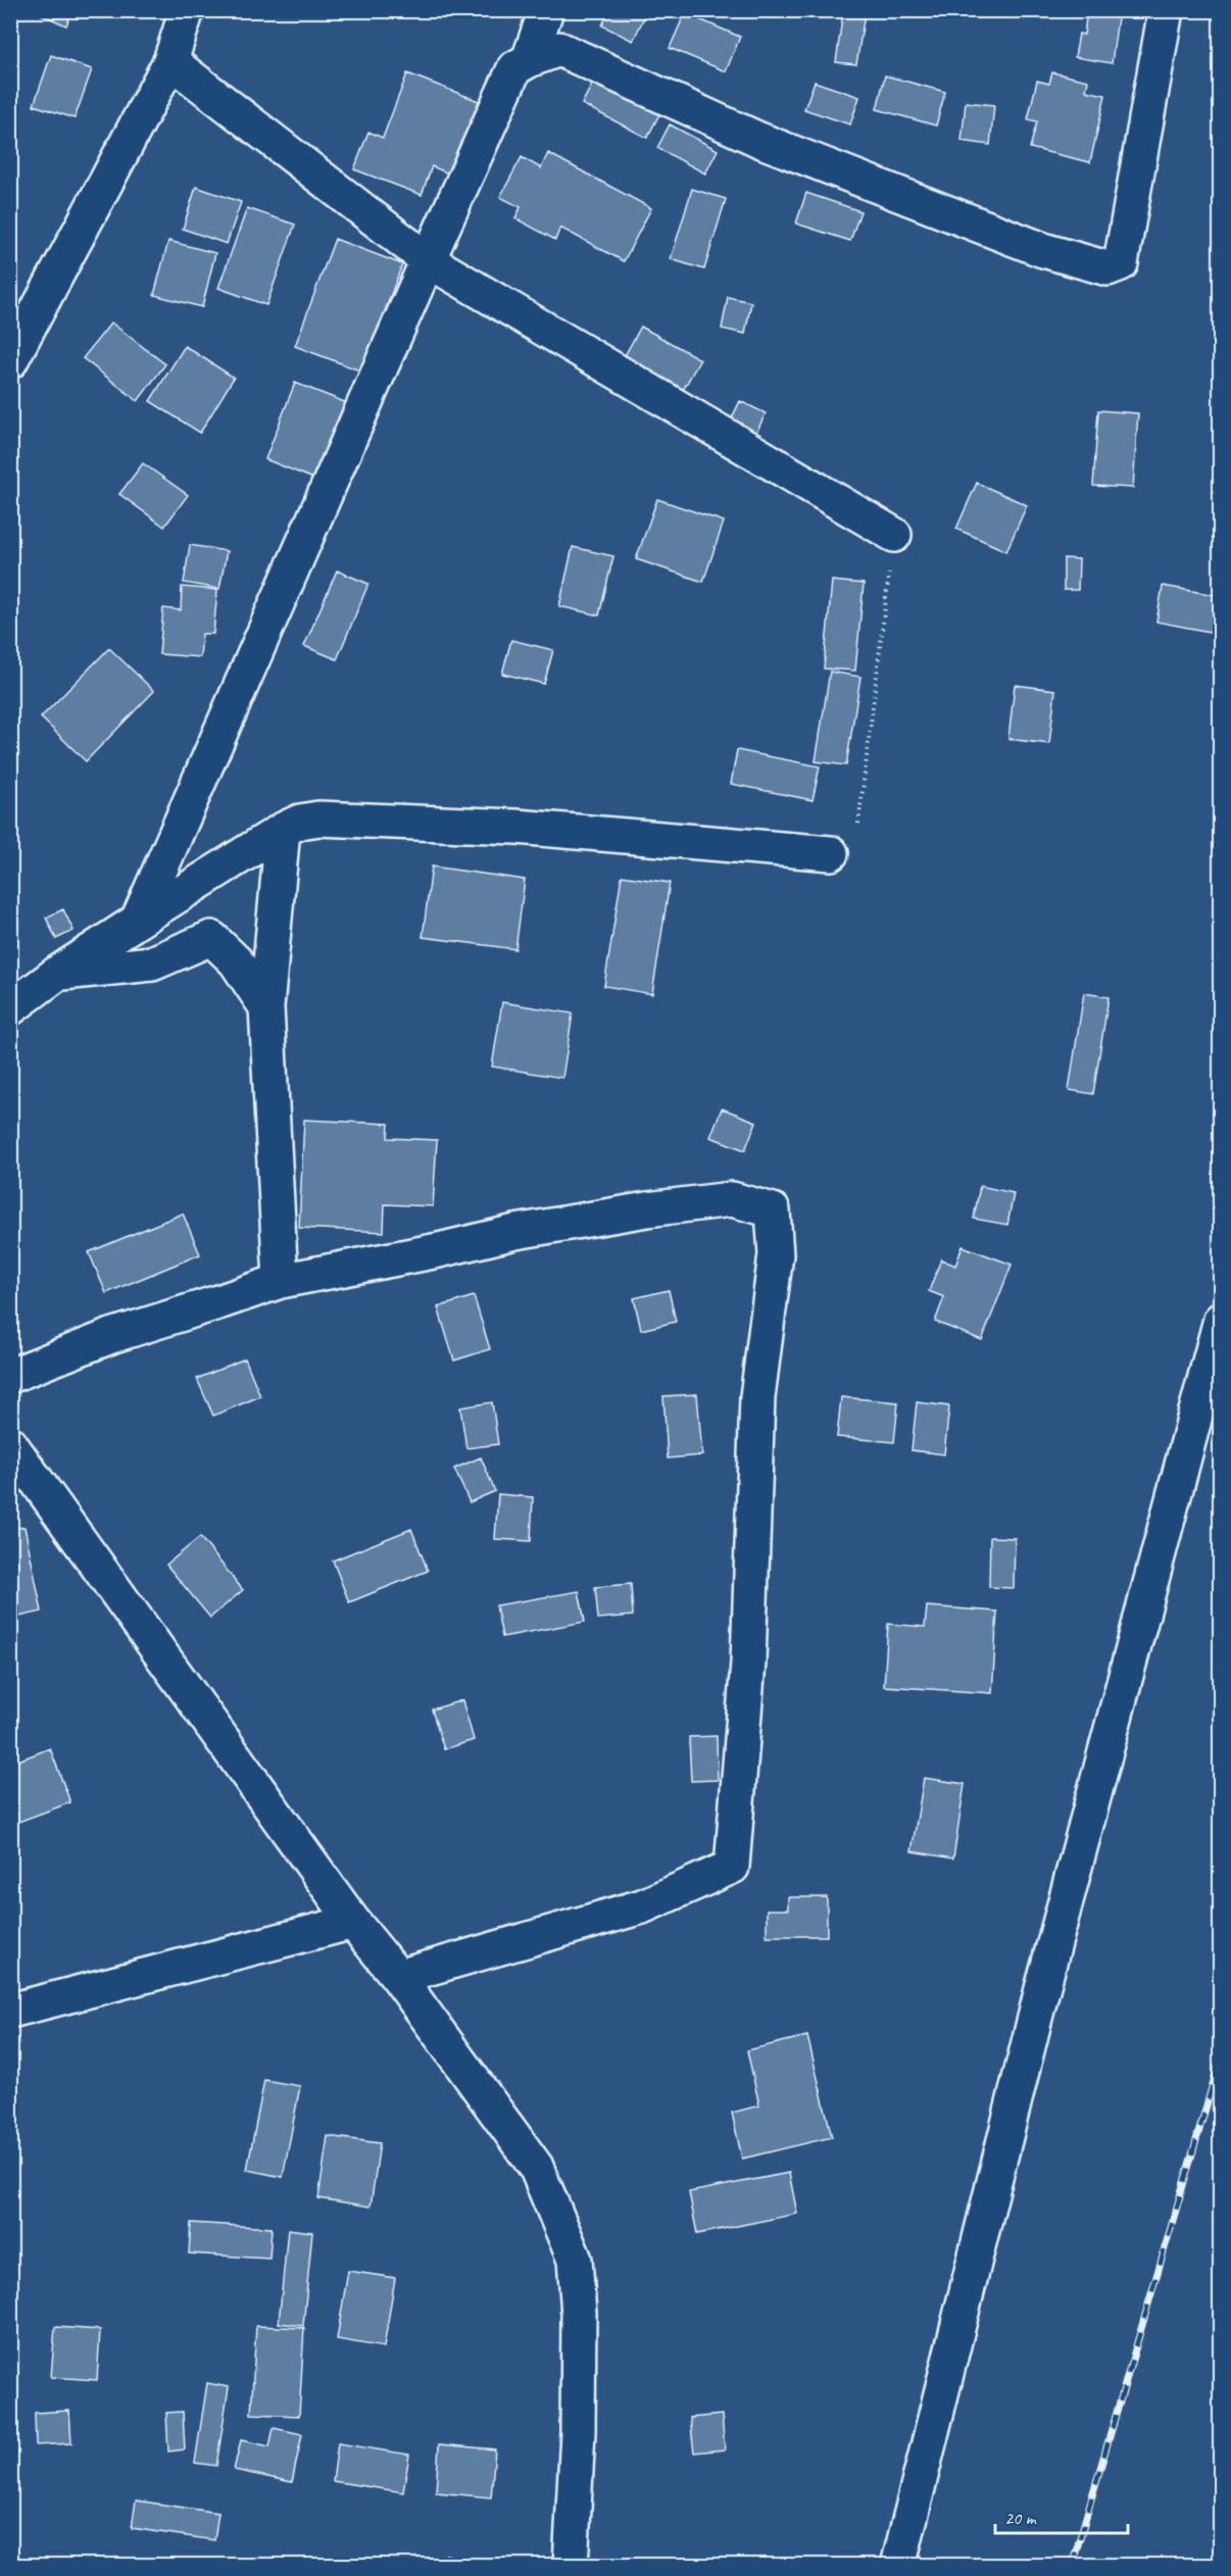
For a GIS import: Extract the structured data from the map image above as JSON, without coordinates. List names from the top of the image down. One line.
{"scale_bar":"20 m"}
